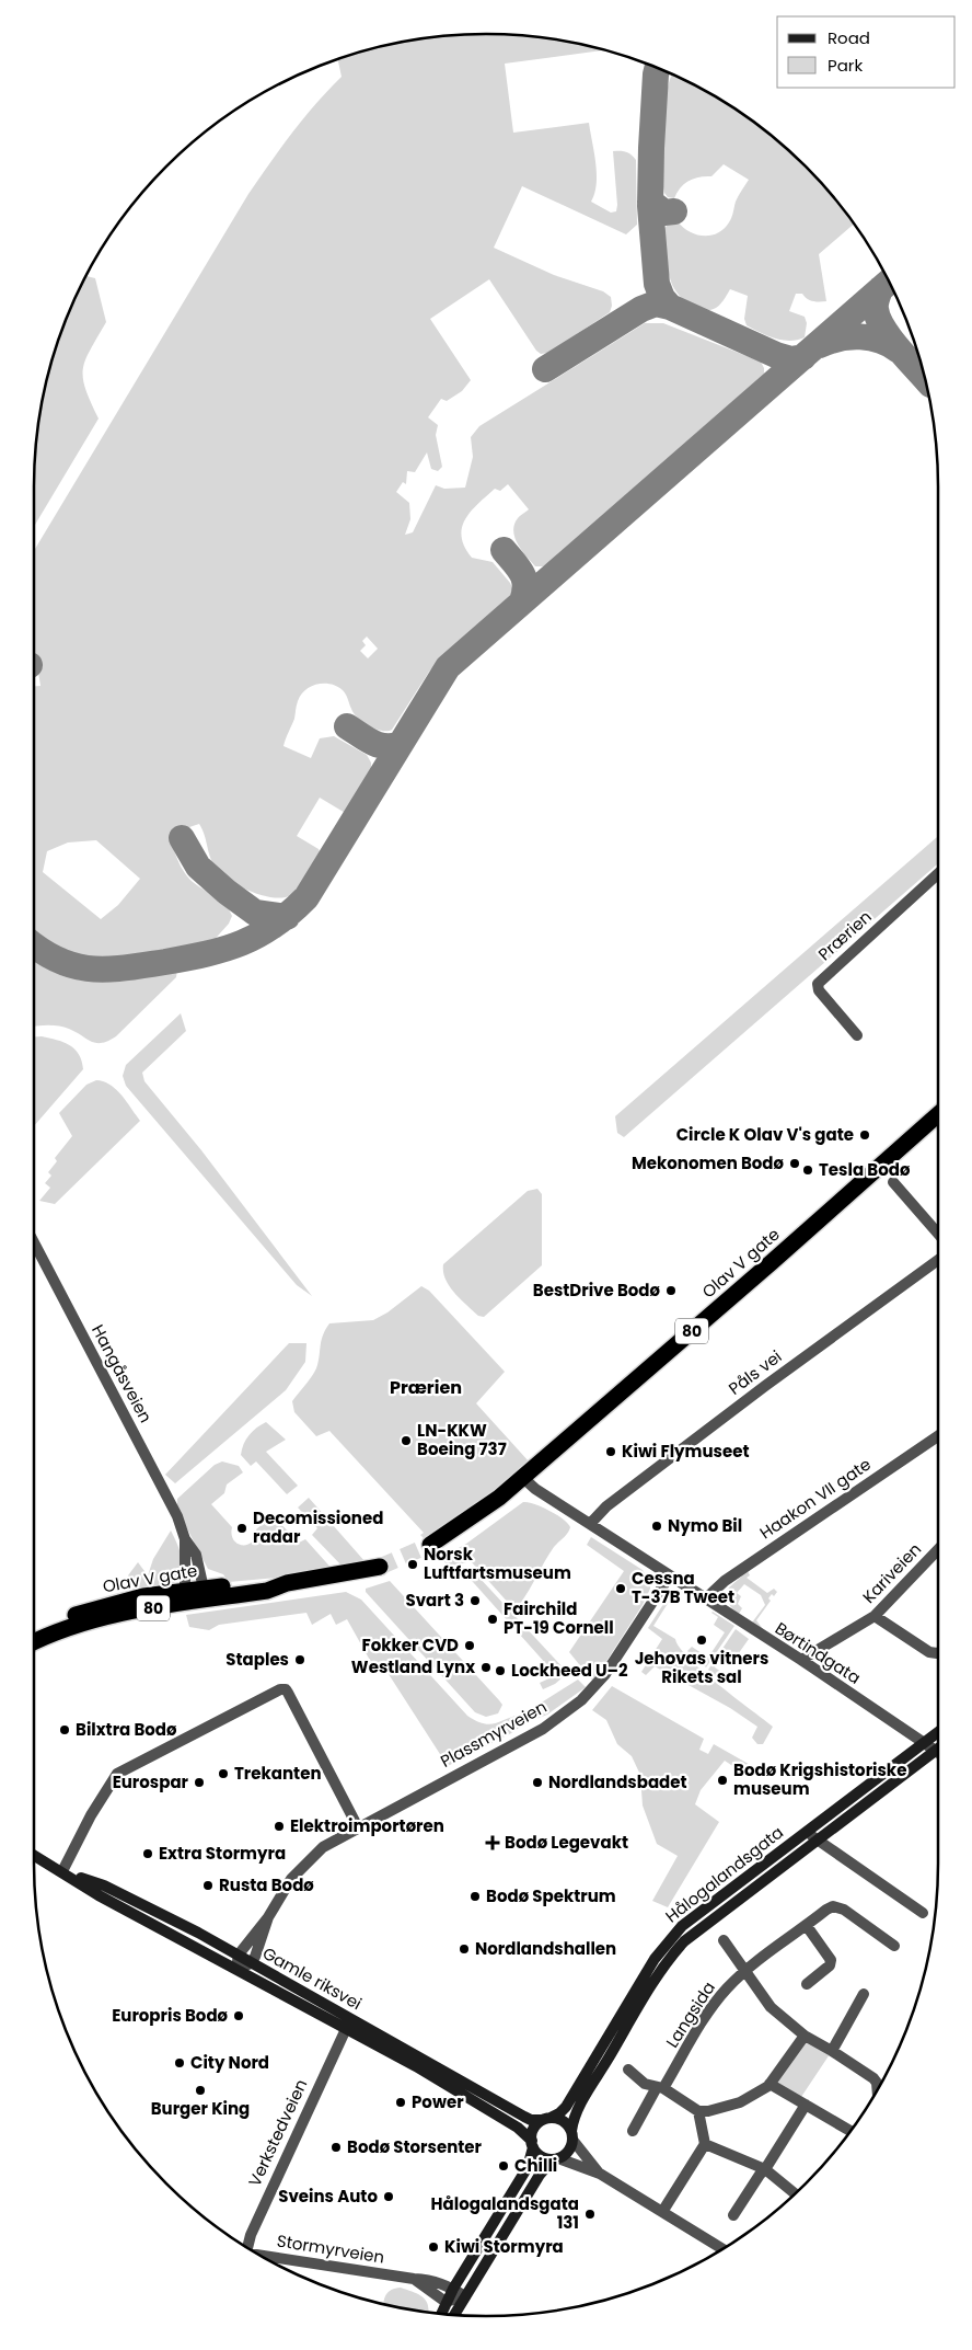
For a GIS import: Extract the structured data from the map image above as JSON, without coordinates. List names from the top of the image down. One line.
{"streets":{"highway":["Olav V gate","80"],"street":["Prærien","Påls vei","Hangåsveien","Haakon VII gate","Kariveien","Børtindgata","Plassmyrveien","Hålogalandsgata","Gamle riksvei","Langsida","Verkstedveien","Stormyrveien"]},"crossings":[["Haakon VII gate","Børtindgata"],["Kariveien","Børtindgata"],["Børtindgata","Plassmyrveien"],["Børtindgata","Hålogalandsgata"],["Plassmyrveien","Gamle riksvei"],["Hålogalandsgata","Gamle riksvei"],["Hålogalandsgata","Stormyrveien"],["Gamle riksvei","Verkstedveien"]],"districts":["Prærien"],"places":{"other":["Circle K Olav V's gate","Mekonomen Bodø","Tesla Bodø","BestDrive Bodø","LN-KKW Boeing 737","Kiwi Flymuseet","Nymo Bil","Decomissioned radar","Norsk Luftfartsmuseum","Cessna T-37B Tweet","Svart 3","Fairchild PT-19 Cornell","Jehovas vitners Rikets sal","Fokker CVD","Staples","Westland Lynx","Lockheed U–2","Bilxtra Bodø","Trekanten","Bodø Krigshistoriske museum","Eurospar","Nordlandsbadet","Elektroimportøren","Extra Stormyra","Rusta Bodø","Bodø Spektrum","Nordlandshallen","Europris Bodø","City Nord","Burger King","Power","Bodø Storsenter","Chilli","Sveins Auto","Hålogalandsgata 131","Kiwi Stormyra"],"health":["Bodø Legevakt"]},"legend":["Road","Park"]}
